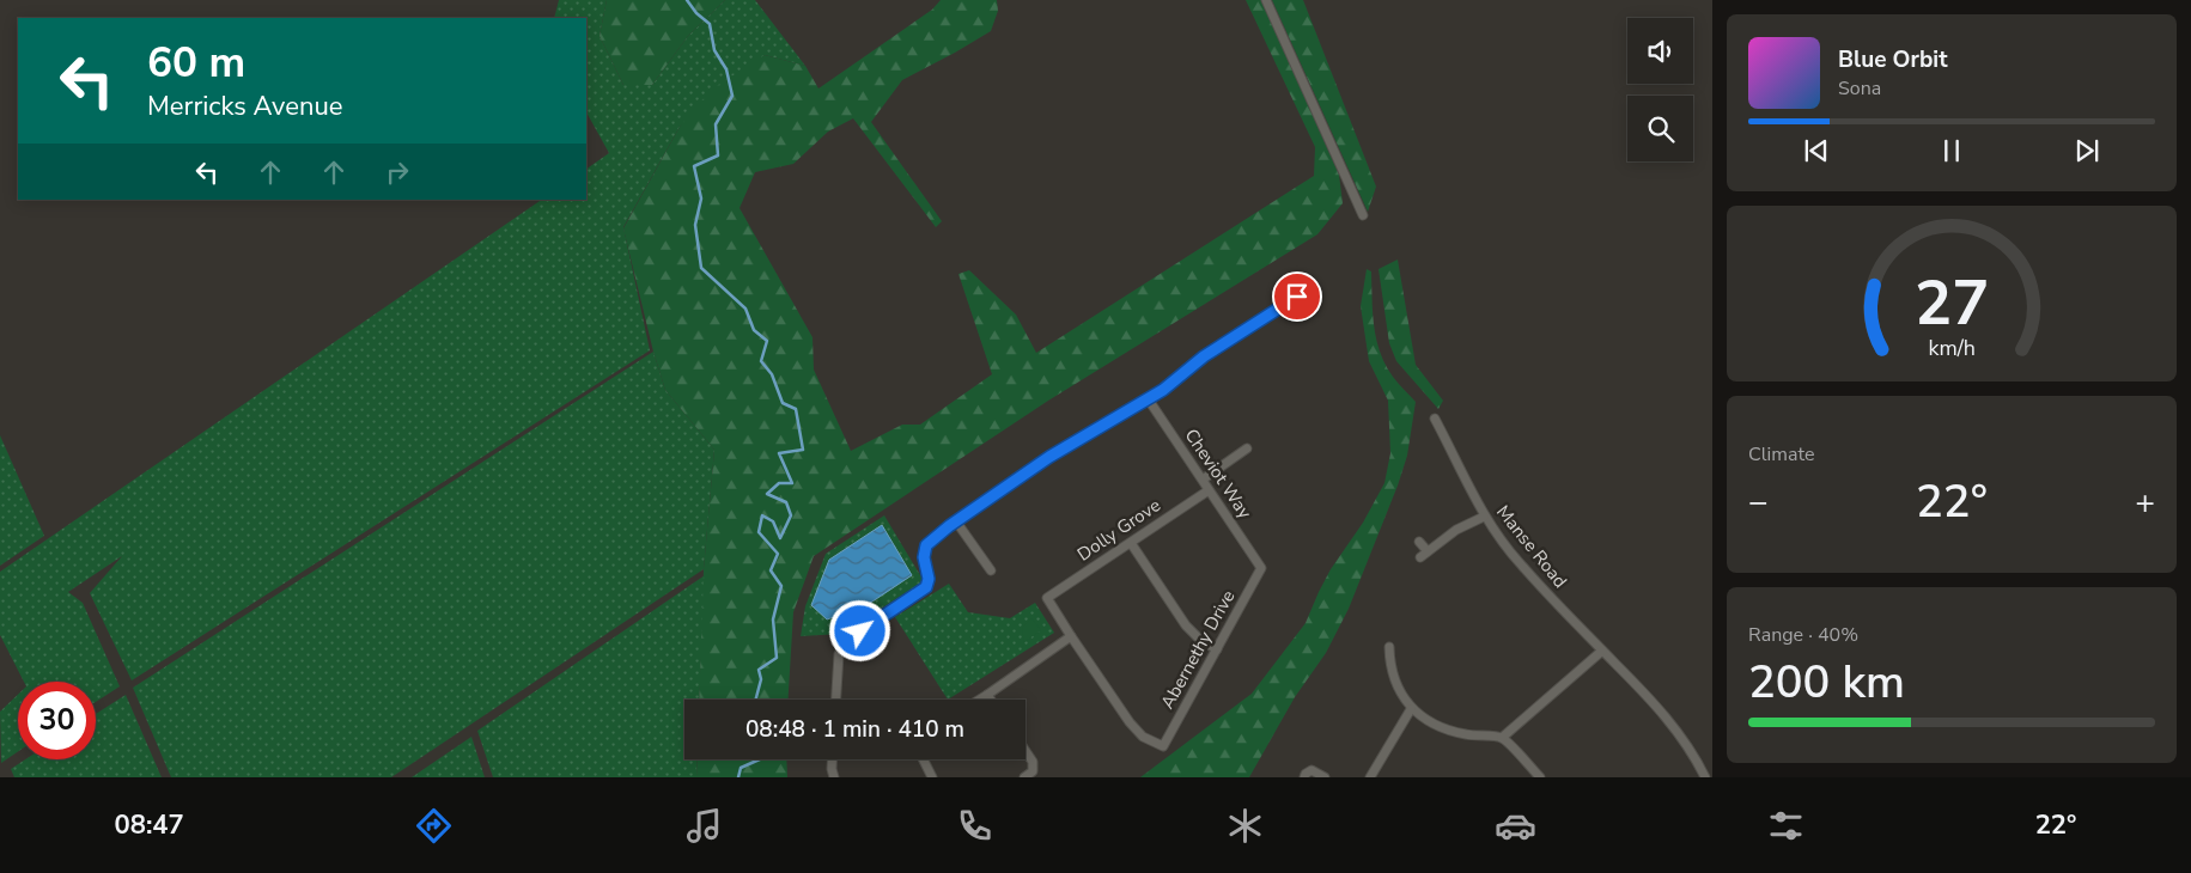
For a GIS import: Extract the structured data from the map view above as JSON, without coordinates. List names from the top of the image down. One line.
{"streets":{"street":["Cheviot Way","Dolly Grove","Manse Road","Abernethy Drive"]},"crossings":[["Cheviot Way","Dolly Grove"],["Cheviot Way","Abernethy Drive"],["Dolly Grove","Abernethy Drive"]],"page":{"turn":["60 m","Merricks Avenue"],"song":["Blue Orbit","Sona"],"tile":["Climate",["Range · 40%","200 km"]],"heat":["−","22°","+"],"limit":"30","trip":"08:48 · 1 min · 410 m","tabs":["08:47","22°"],"gauge":["27","km/h"]}}
